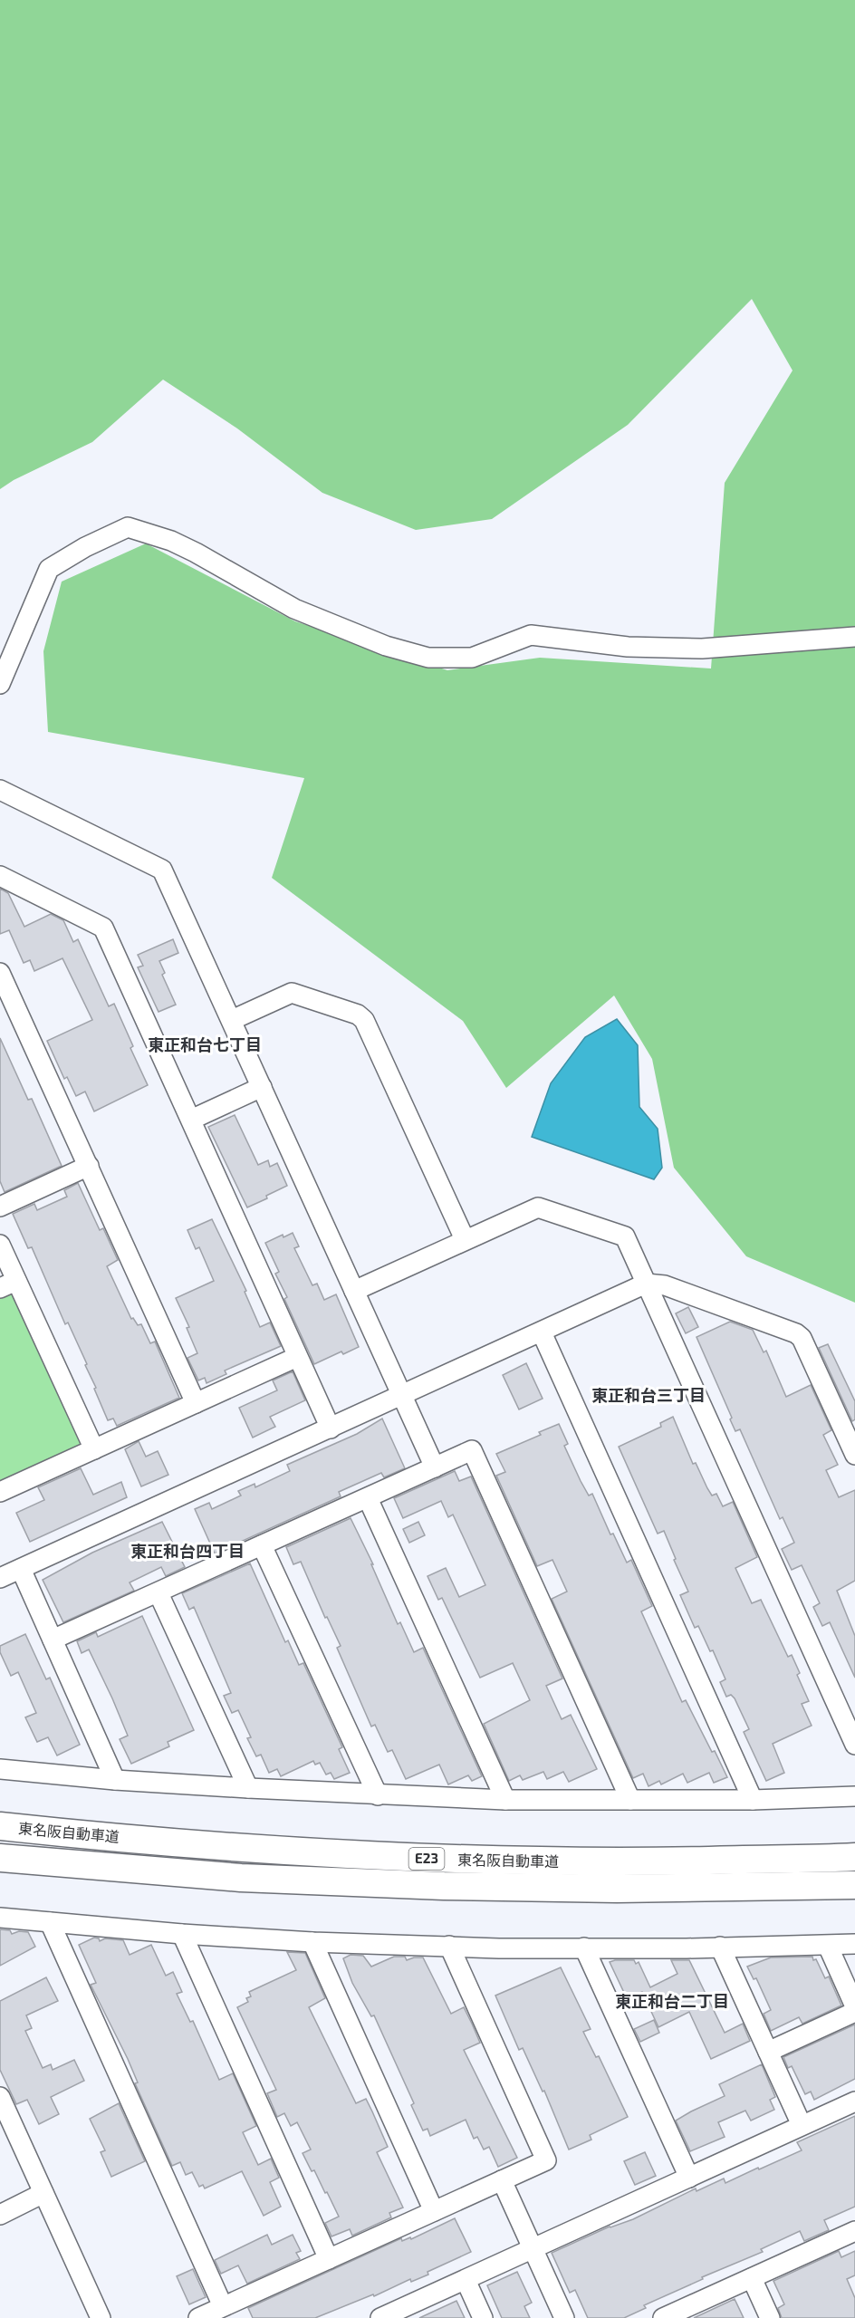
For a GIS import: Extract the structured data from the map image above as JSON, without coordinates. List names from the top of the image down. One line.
{"streets":{"highway":["東名阪自動車道","E23"]},"districts":["東正和台七丁目","東正和台三丁目","東正和台四丁目","東正和台二丁目"]}
